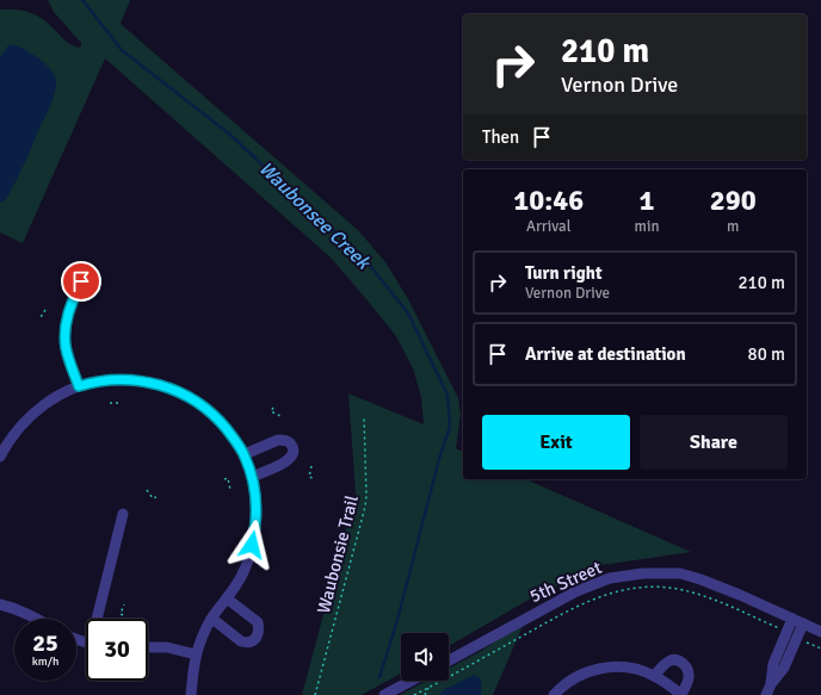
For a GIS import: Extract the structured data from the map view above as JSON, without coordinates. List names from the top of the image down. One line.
{"streets":{"street":["5th Street"],"path":["Waubonsie Trail"]},"water":["Waubonsee Creek"],"page":{"turn":["210 m","Vernon Drive"],"then":"Then","eta":["10:46","Arrival","1","min","290","m"],"list":[{"name":"Turn right","note":"Vernon Drive","value":"210 m"},{"name":"Arrive at destination","value":"80 m"}],"buttons":["Exit","Share"],"speed":"25 km/h","limit":"30"}}
